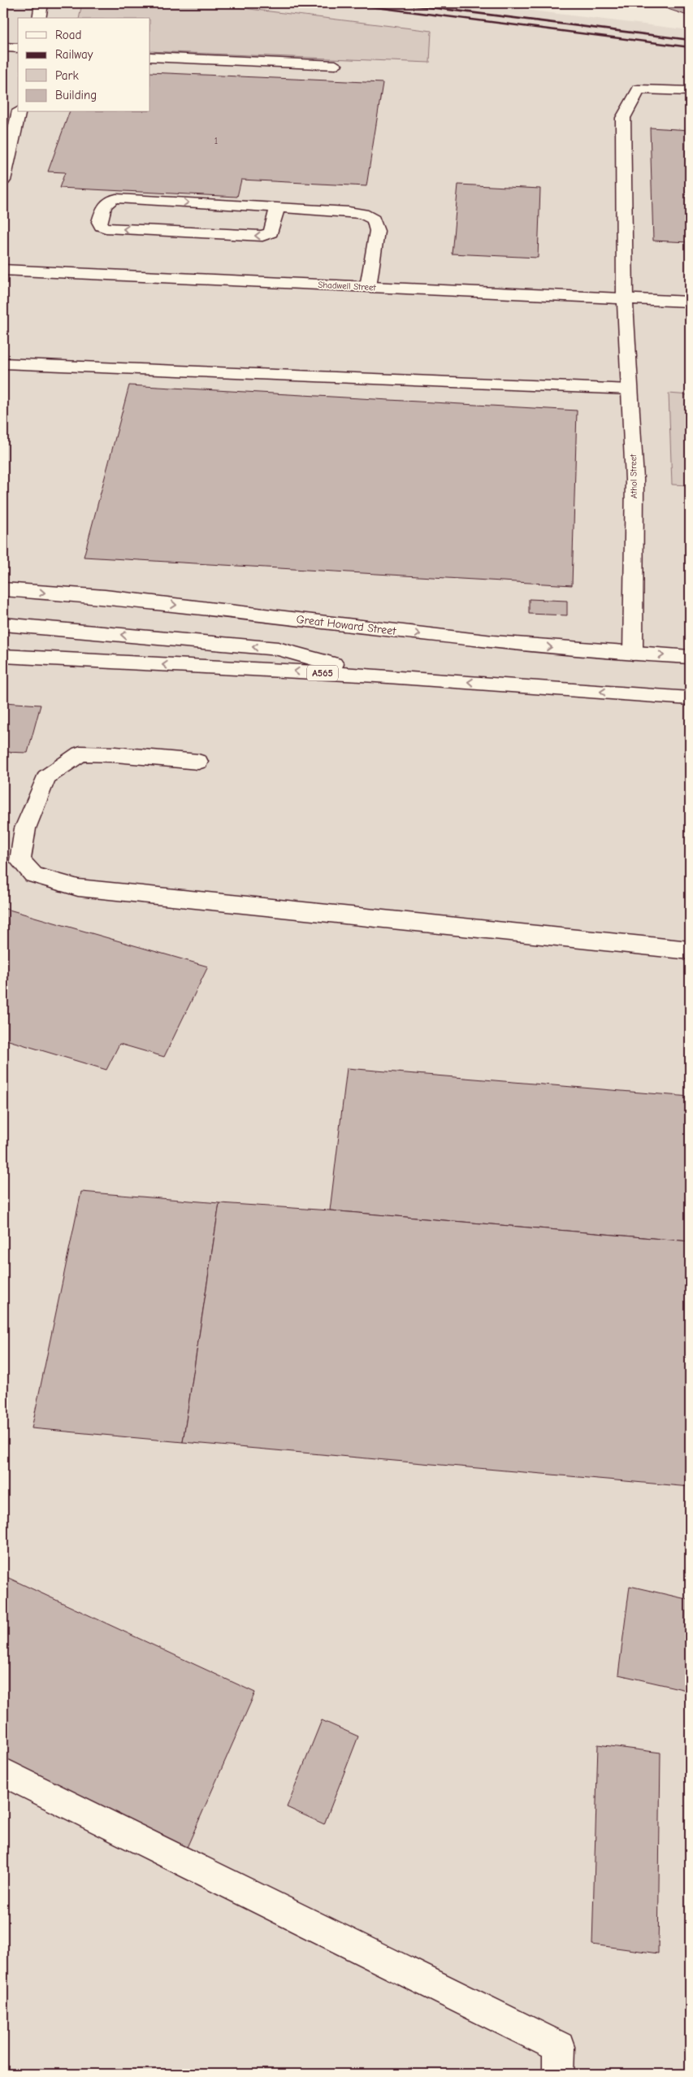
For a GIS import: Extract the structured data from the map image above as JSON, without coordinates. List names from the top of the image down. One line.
{"streets":{"main road":["Shadwell Street","Athol Street","Great Howard Street","A565"]},"crossings":[["Shadwell Street","Athol Street"],["Athol Street","Great Howard Street"]],"house_numbers":["1"],"legend":["Road","Railway","Park","Building"]}
